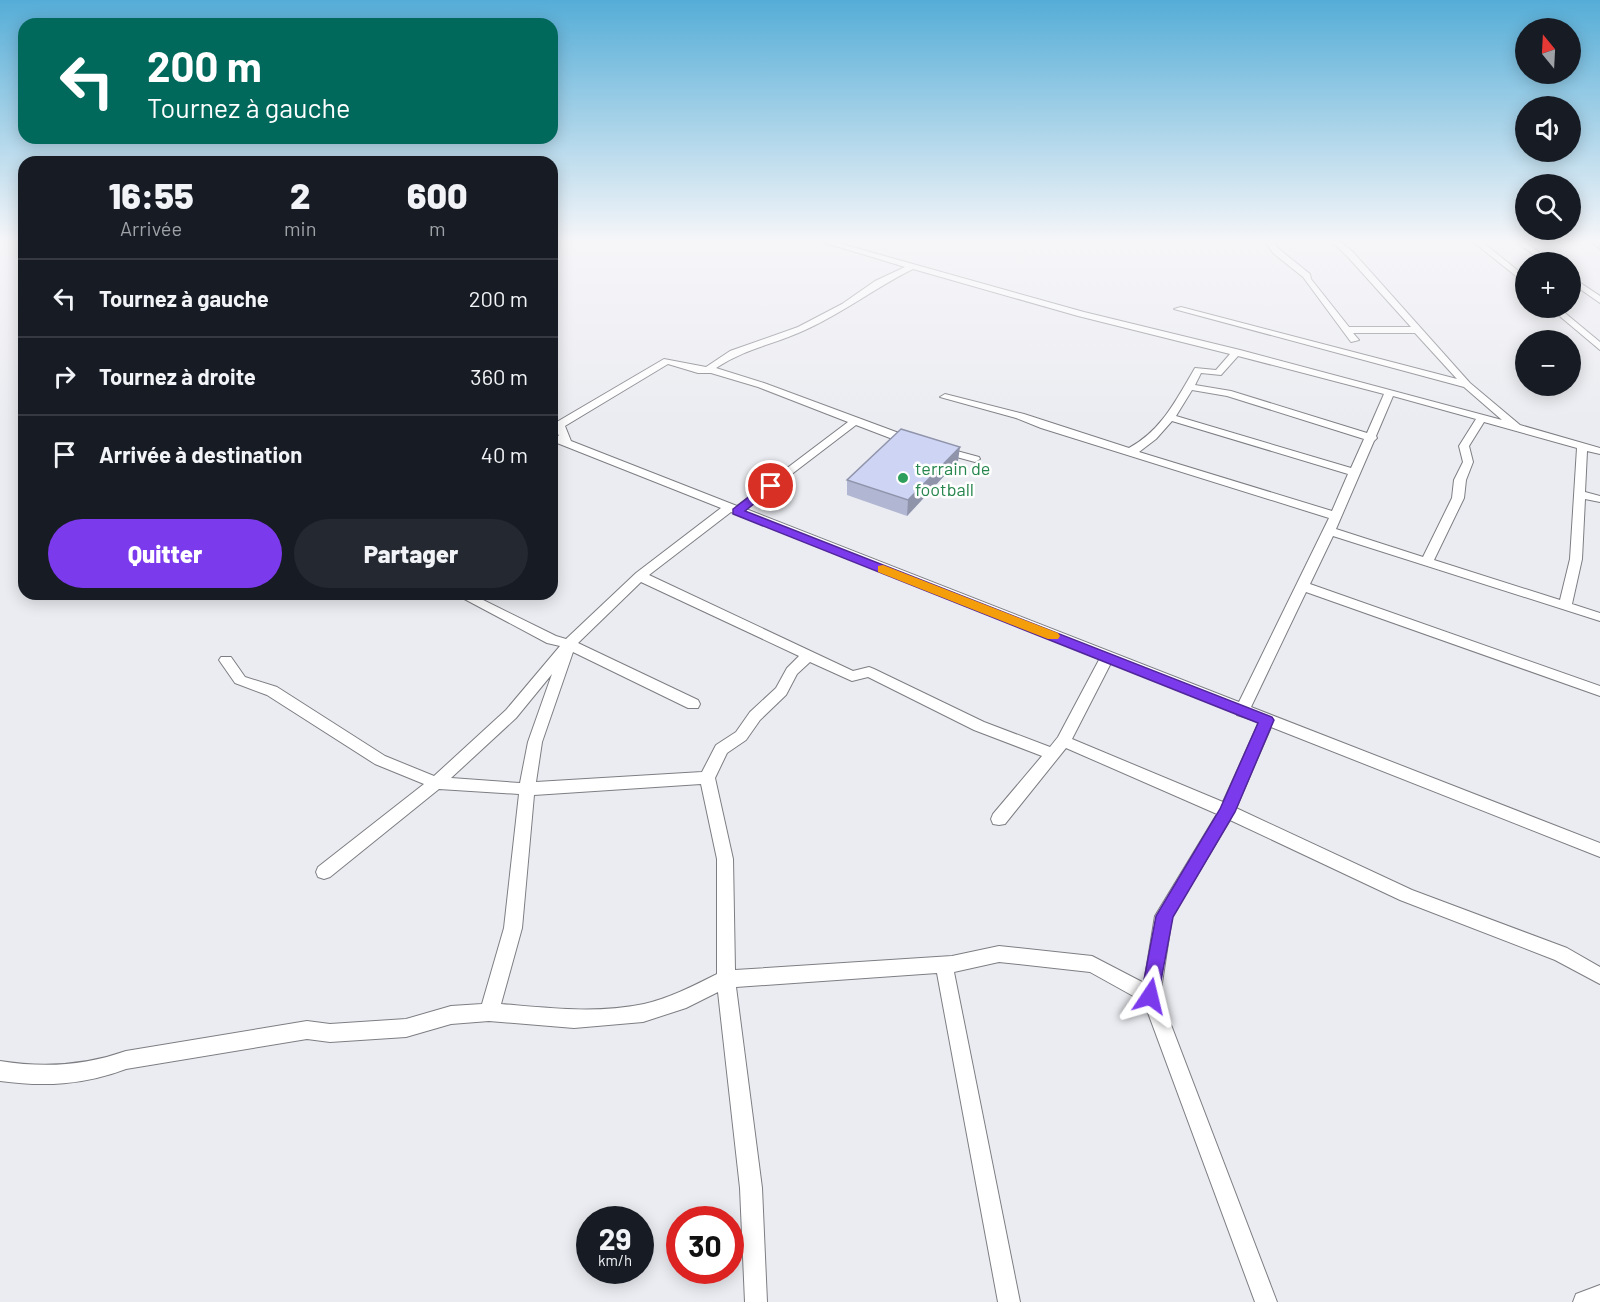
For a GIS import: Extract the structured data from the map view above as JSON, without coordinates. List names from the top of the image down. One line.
{"places":["terrain de football"],"north":"top","page":{"map_buttons":["+","−"],"turn":["200 m","Tournez à gauche"],"eta":["16:55","Arrivée","2","min","600","m"],"list":[{"name":"Tournez à gauche","value":"200 m"},{"name":"Tournez à droite","value":"360 m"},{"name":"Arrivée à destination","value":"40 m"}],"buttons":["Quitter","Partager"],"speed":"29 km/h","limit":"30"}}
